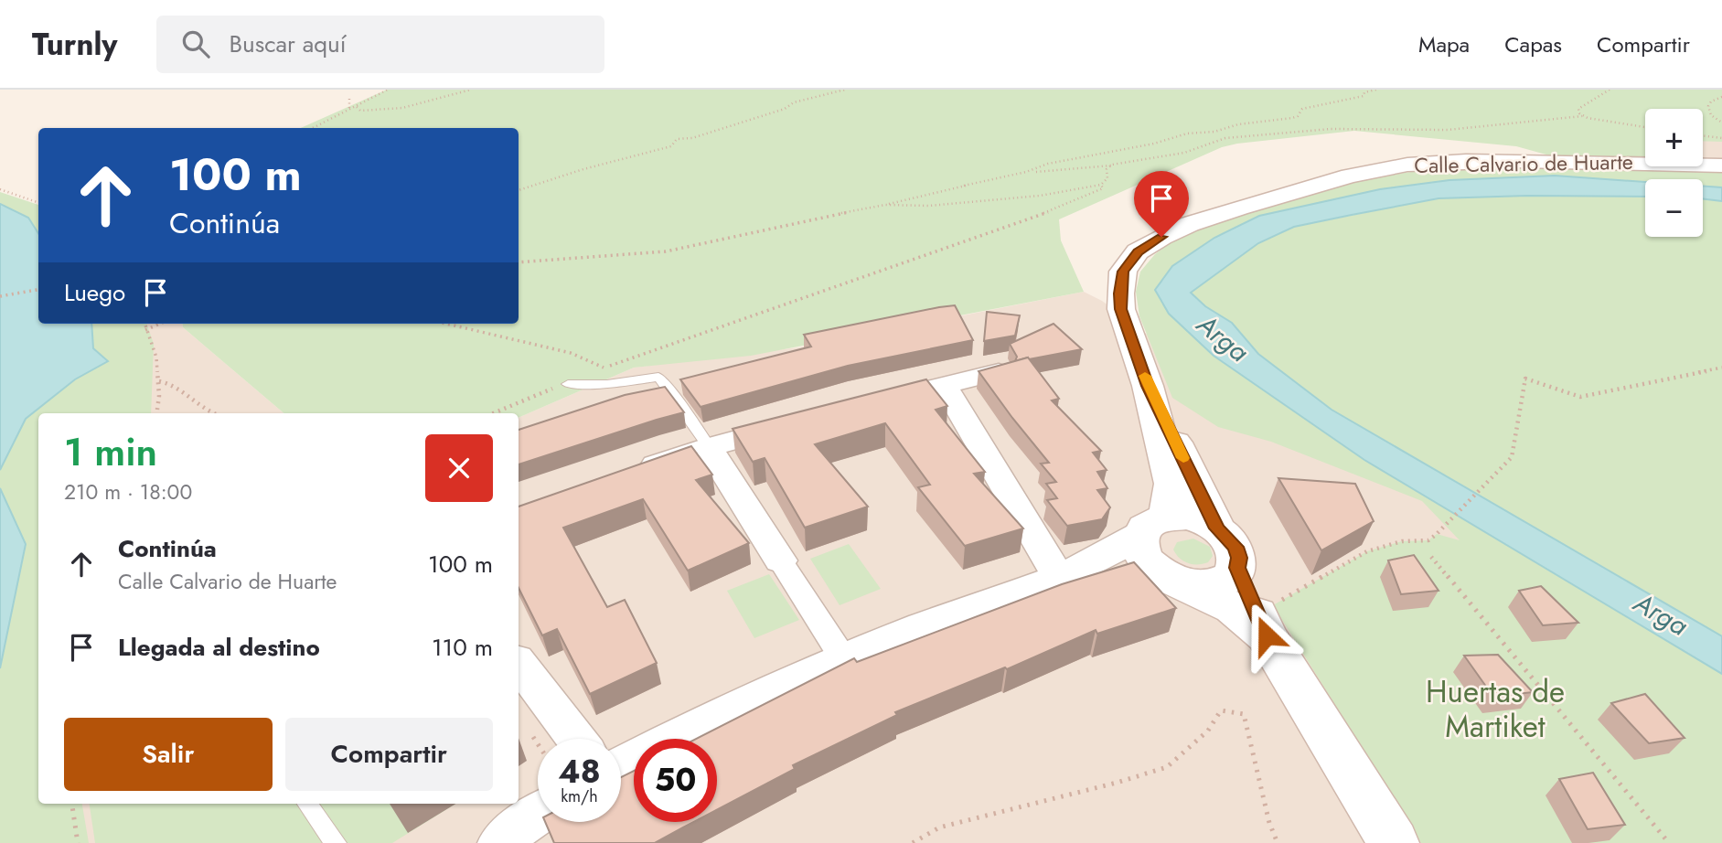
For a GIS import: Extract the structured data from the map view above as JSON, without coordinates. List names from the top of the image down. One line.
{"streets":{"main road":["Calle Calvario de Huarte"]},"water":["Arga"],"parks":["Huertas de Martiket"],"page":{"header":"Turnly","search":"Buscar aquí","nav":["Mapa","Capas","Compartir"],"map_buttons":["+","−"],"turn":["100 m","Continúa"],"then":"Luego","heading":["1 min","210 m · 18:00"],"list":[{"name":"Continúa","note":"Calle Calvario de Huarte","value":"100 m"},{"name":"Llegada al destino","value":"110 m"}],"buttons":["Salir","Compartir"],"speed":"48 km/h","limit":"50"}}
